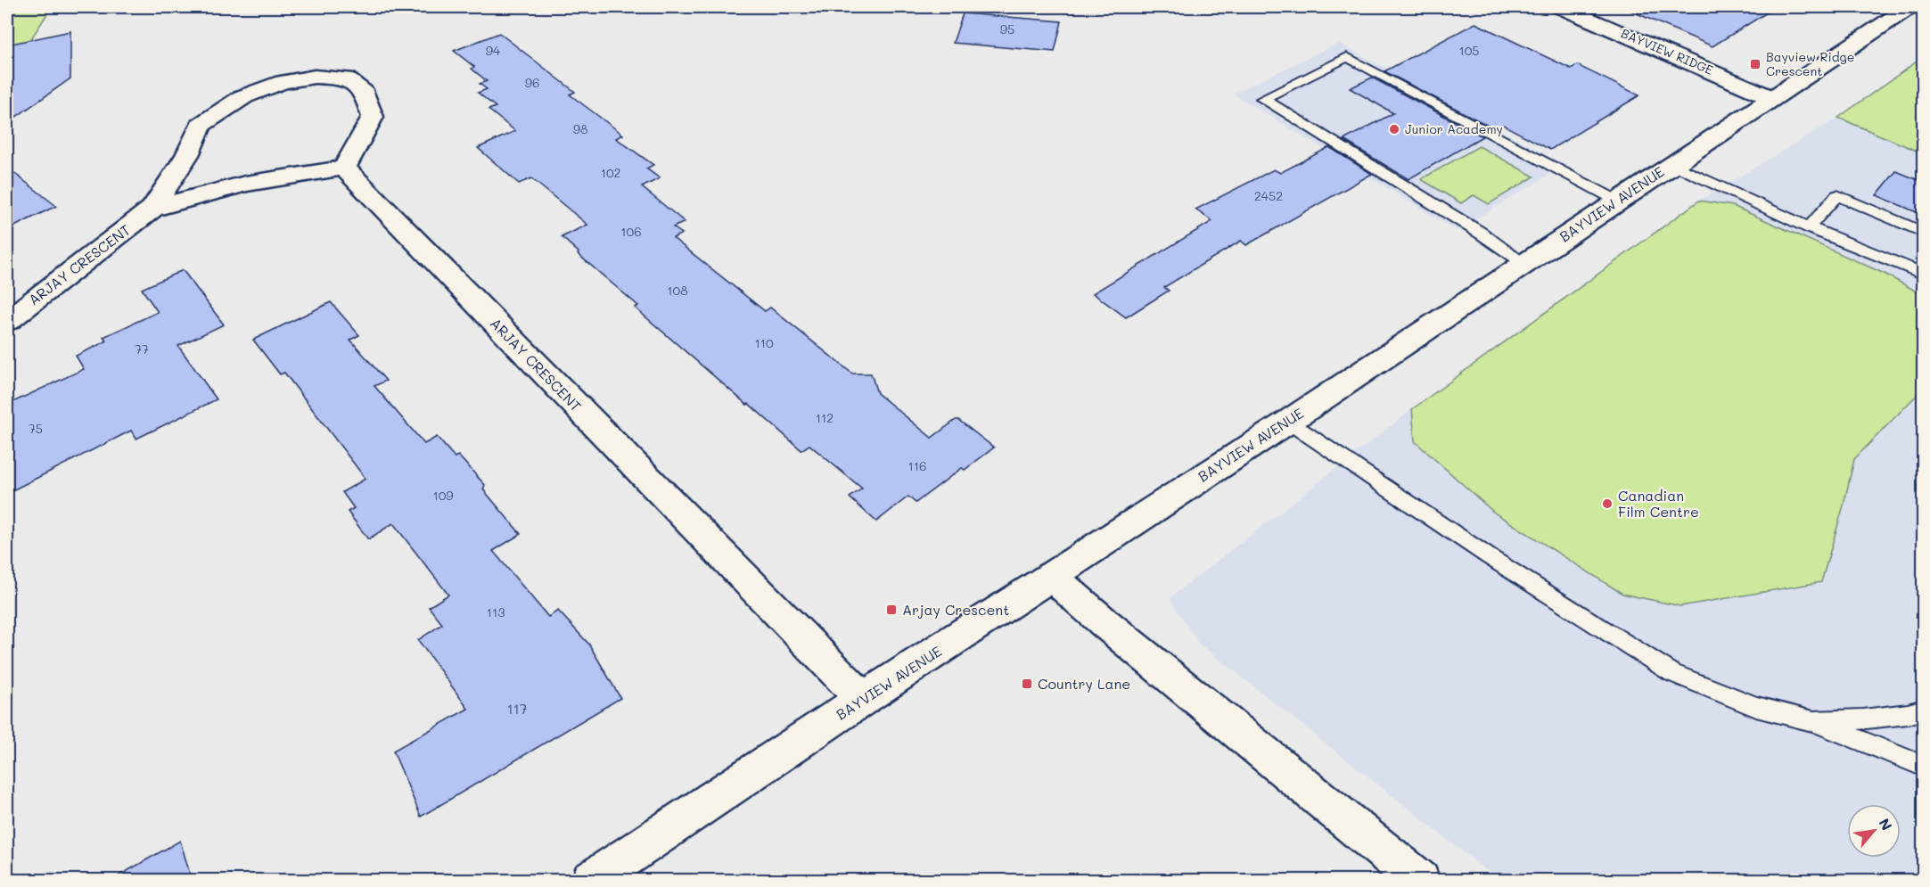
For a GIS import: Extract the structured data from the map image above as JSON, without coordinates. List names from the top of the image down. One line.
{"streets":{"street":["BAYVIEW RIDGE","BAYVIEW AVENUE","ARJAY CRESCENT"]},"crossings":[["BAYVIEW RIDGE","BAYVIEW AVENUE"],["BAYVIEW AVENUE","ARJAY CRESCENT"]],"places":{"transit":["Bayview Ridge Crescent","Arjay Crescent","Country Lane"],"other":["Junior Academy","Canadian Film Centre"]},"house_numbers":["95","94","105","96","98","102","2452","106","108","110","77","112","75","116","109","113","117"],"north":"top right"}
